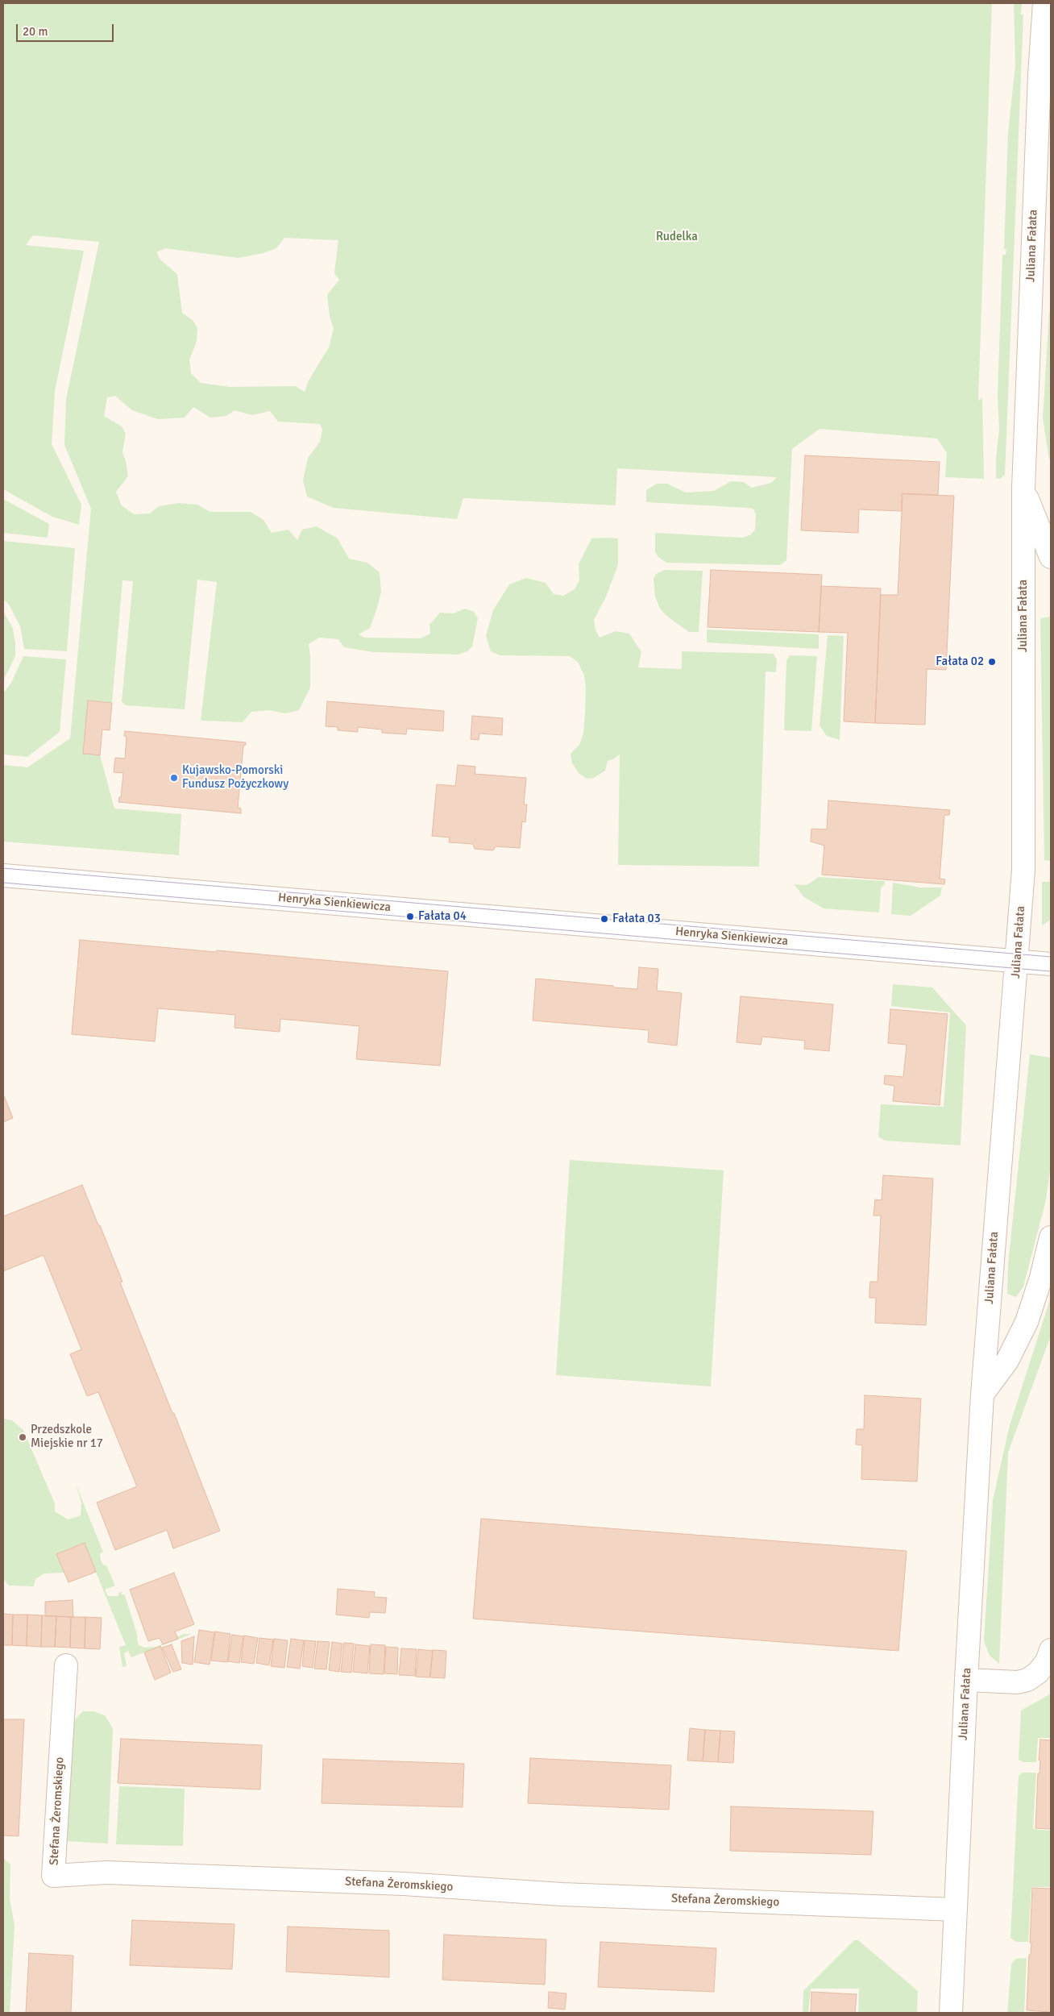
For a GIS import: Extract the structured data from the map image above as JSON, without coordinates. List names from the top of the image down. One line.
{"streets":{"street":["Juliana Fałata","Henryka Sienkiewicza","Stefana Żeromskiego"]},"crossings":[["Juliana Fałata","Henryka Sienkiewicza"],["Juliana Fałata","Stefana Żeromskiego"]],"parks":["Rudelka"],"places":["Fałata 02","Kujawsko-Pomorski Fundusz Pożyczkowy","Fałata 04","Fałata 03","Przedszkole Miejskie nr 17"],"scale_bar":"20 m"}
